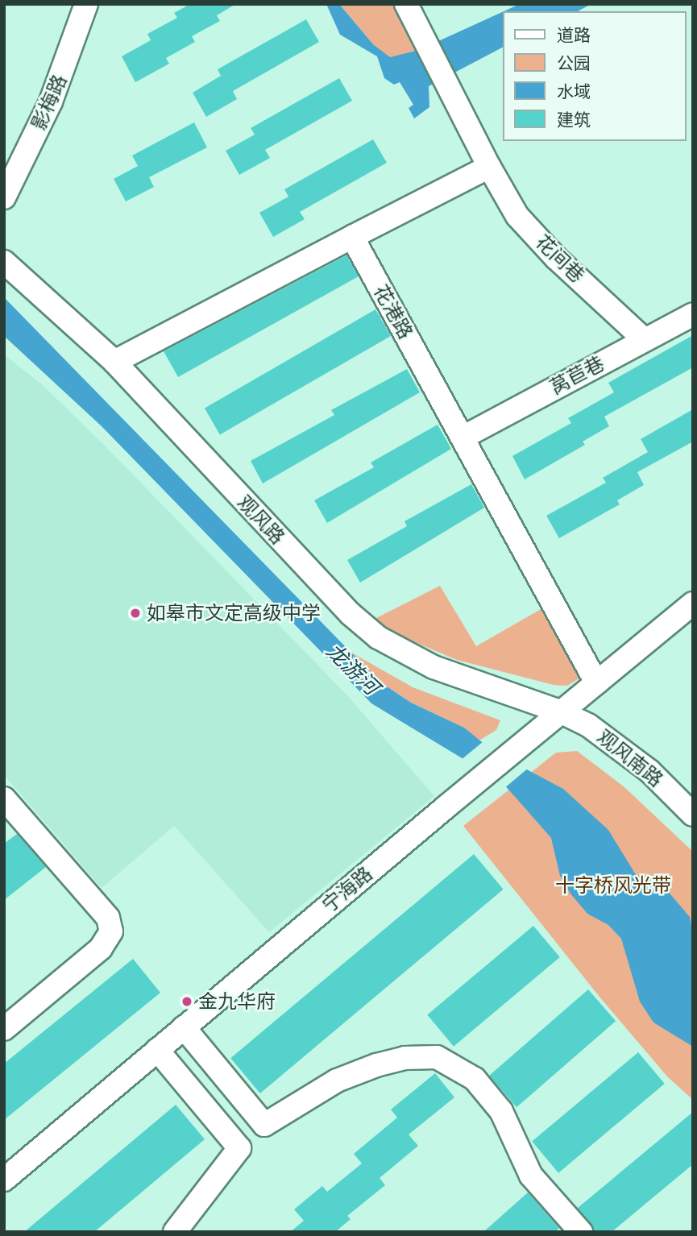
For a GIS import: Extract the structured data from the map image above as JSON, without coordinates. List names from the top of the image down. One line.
{"streets":{"street":["影梅路","花间巷","花港路","莴苣巷","观风路","观风南路","宁海路"]},"crossings":[["花间巷","莴苣巷"],["花港路","莴苣巷"],["花港路","宁海路"],["观风路","观风南路"],["观风路","宁海路"],["观风南路","宁海路"]],"water":["龙游河"],"parks":["十字桥风光带"],"places":["如皋市文定高级中学","金九华府"],"legend":["道路","公园","水域","建筑"]}
